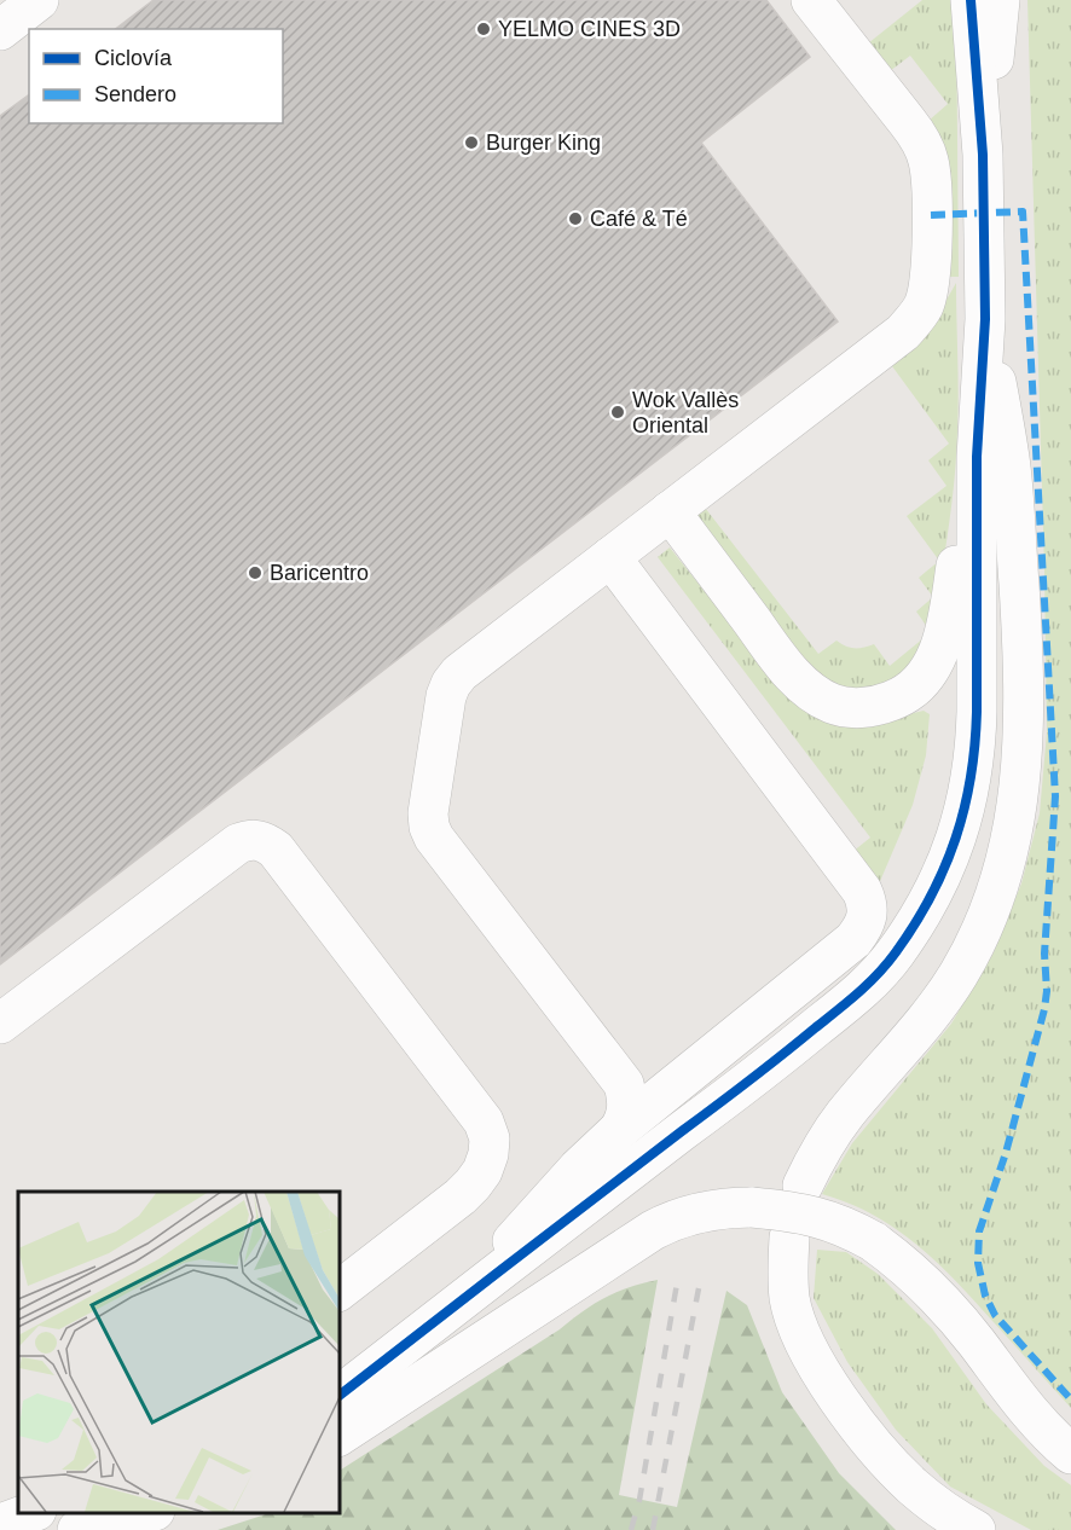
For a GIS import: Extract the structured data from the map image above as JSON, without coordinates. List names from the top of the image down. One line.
{"places":["YELMO CINES 3D","Burger King","Café & Té","Wok Vallès Oriental","Baricentro"],"legend":["Ciclovía","Sendero"]}
